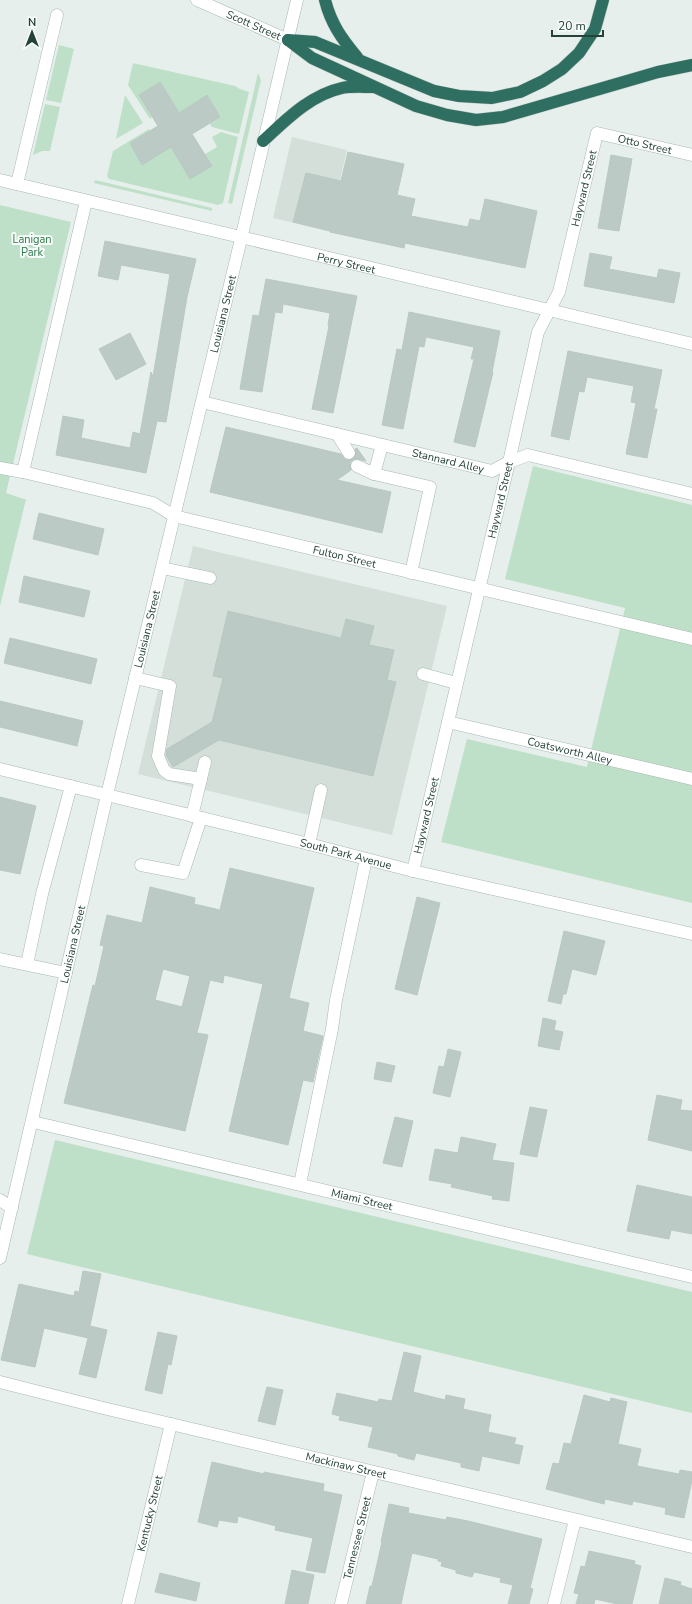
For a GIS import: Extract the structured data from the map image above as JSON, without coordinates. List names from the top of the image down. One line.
{"streets":{"street":["Scott Street","Otto Street","Hayward Street","Perry Street","Louisiana Street","Stannard Alley","Fulton Street","Coatsworth Alley","South Park Avenue","Miami Street","Mackinaw Street","Kentucky Street","Tennessee Street"]},"crossings":[["Scott Street","Louisiana Street"],["Otto Street","Hayward Street"],["Hayward Street","Perry Street"],["Hayward Street","Stannard Alley"],["Hayward Street","Fulton Street"],["Hayward Street","Coatsworth Alley"],["Hayward Street","South Park Avenue"],["Perry Street","Louisiana Street"],["Louisiana Street","Stannard Alley"],["Louisiana Street","Fulton Street"],["Louisiana Street","South Park Avenue"],["Louisiana Street","Miami Street"],["Mackinaw Street","Kentucky Street"],["Mackinaw Street","Tennessee Street"]],"parks":["Lanigan Park"],"scale_bar":"20 m","north":"top"}
